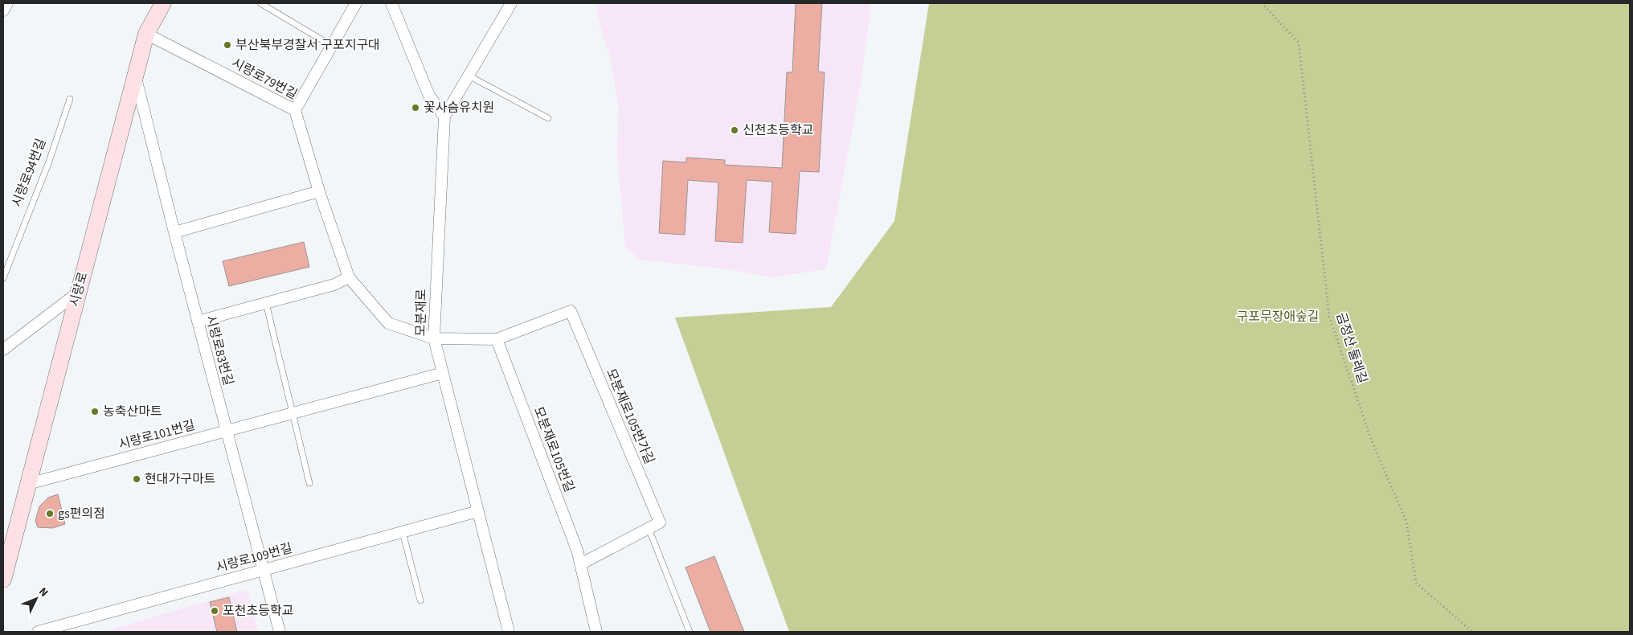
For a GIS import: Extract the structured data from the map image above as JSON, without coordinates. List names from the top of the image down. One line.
{"streets":{"main road":["시랑로"],"street":["시랑로79번길","모분재로","시랑로83번길","모분재로105번가길","시랑로101번길","모분재로105번길","시랑로109번길"],"lane":["시랑로94번길"],"path":["금정산 둘레길"]},"crossings":[["시랑로79번길","시랑로"],["시랑로79번길","모분재로"],["시랑로","시랑로83번길"],["시랑로","시랑로101번길"],["모분재로","시랑로101번길"],["모분재로","시랑로109번길"],["시랑로83번길","시랑로101번길"],["시랑로83번길","시랑로109번길"],["모분재로105번가길","모분재로105번길"]],"parks":["구포무장애숲길"],"places":["부산북부경찰서 구포지구대","꽃사슴유치원","신천초등학교","농축산마트","현대가구마트","gs편의점","포천초등학교"],"north":"top right"}
